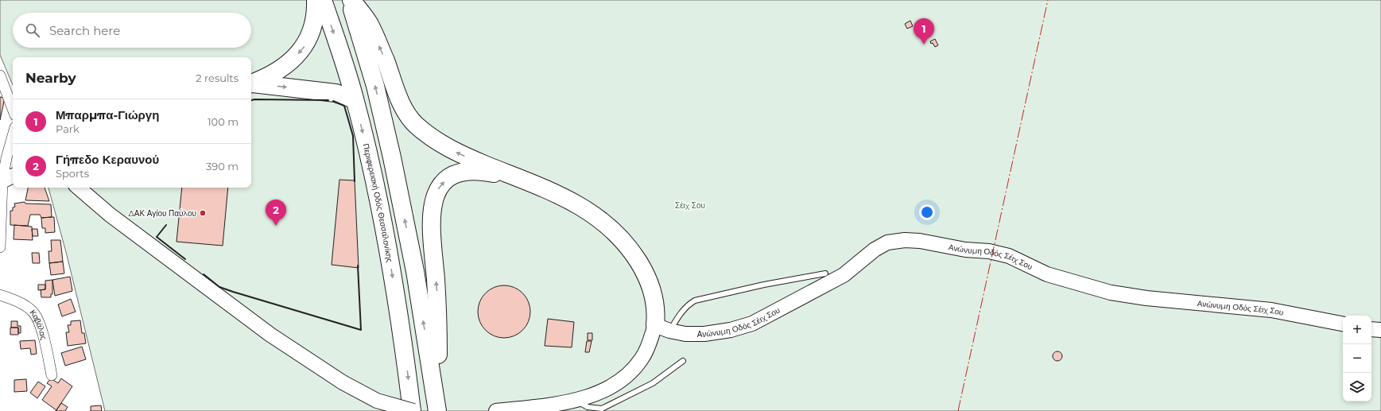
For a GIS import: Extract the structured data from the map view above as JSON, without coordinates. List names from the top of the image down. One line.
{"streets":{"highway":["Περιφερειακή Οδός Θεσσαλονίκης"],"street":["Ανώνυμη Οδός Σέιχ Σου","Καβάλας"]},"parks":["Σέιχ Σου"],"places":["ΔΑΚ Αγίου Παύλου"],"page":{"search":"Search here","pins":["1","2"],"heading":["Nearby","2 results"],"list":[{"mark":"1","name":"Μπαρμπα-Γιώργη","note":"Park","value":"100 m"},{"mark":"2","name":"Γήπεδο Κεραυνού","note":"Sports","value":"390 m"}],"map_buttons":["+","−"]}}
